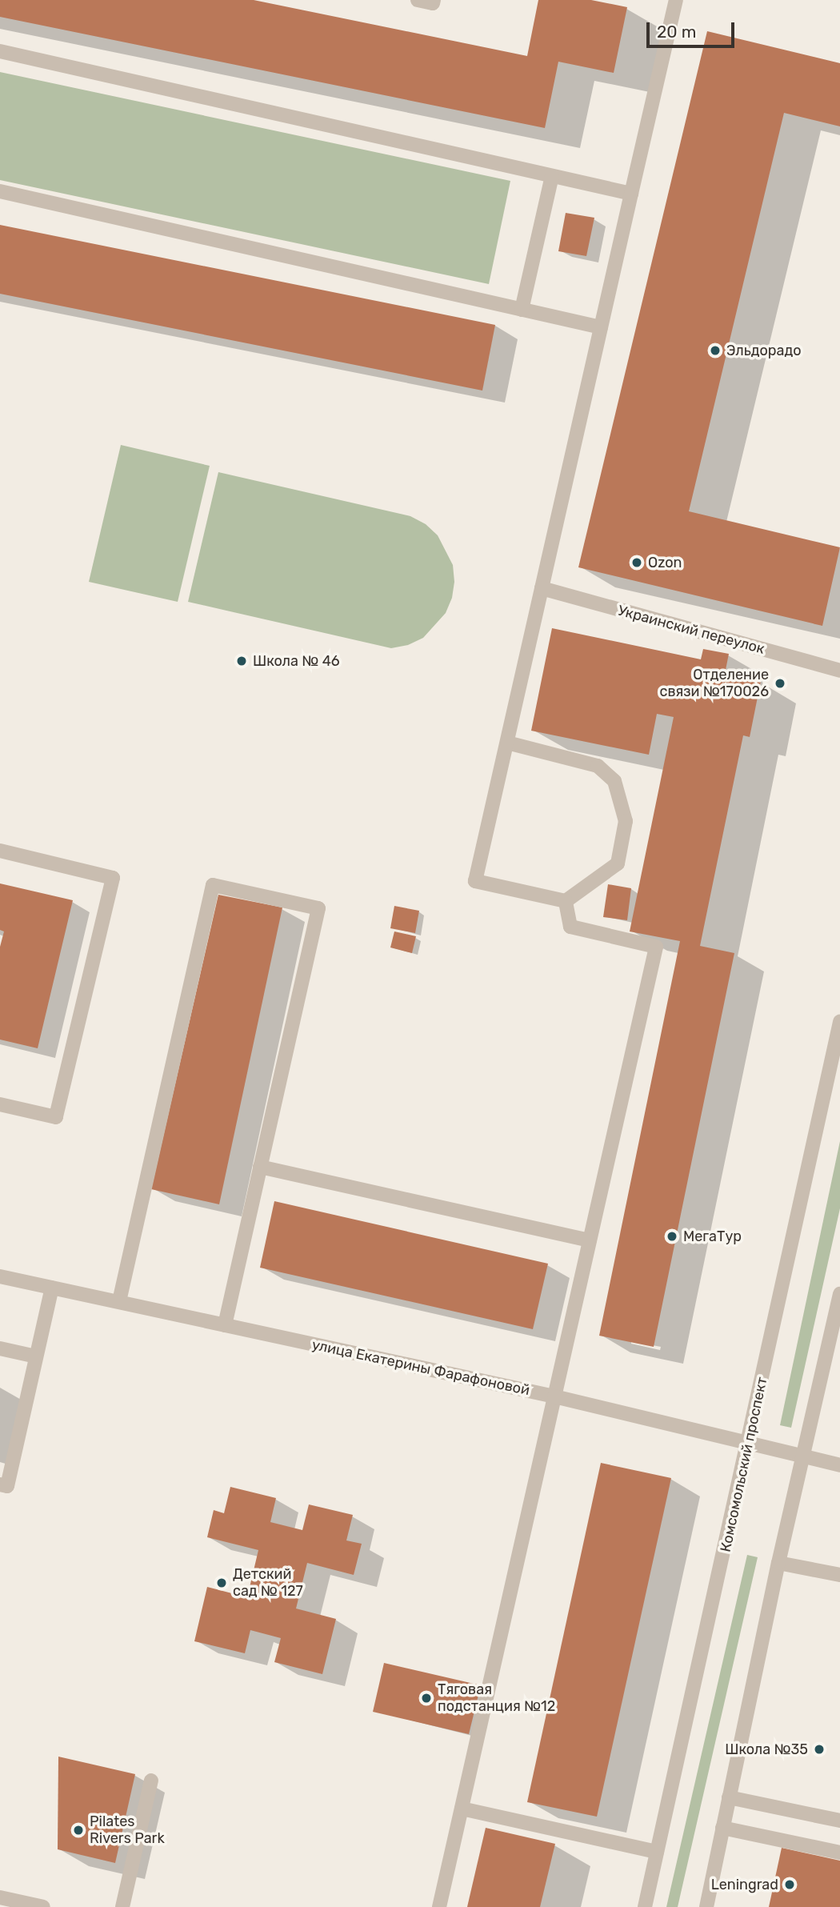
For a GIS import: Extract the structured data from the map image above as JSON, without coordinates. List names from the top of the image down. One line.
{"streets":{"street":["Украинский переулок","улица Екатерины Фарафоновой","Комсомольский проспект"]},"crossings":[["улица Екатерины Фарафоновой","Комсомольский проспект"]],"places":["Эльдорадо","Ozon","Школа № 46","Отделение связи №170026","МегаТур","Детский сад № 127","Тяговая подстанция №12","Школа №35","Pilates Rivers Park","Leningrad"],"scale_bar":"20 m"}
